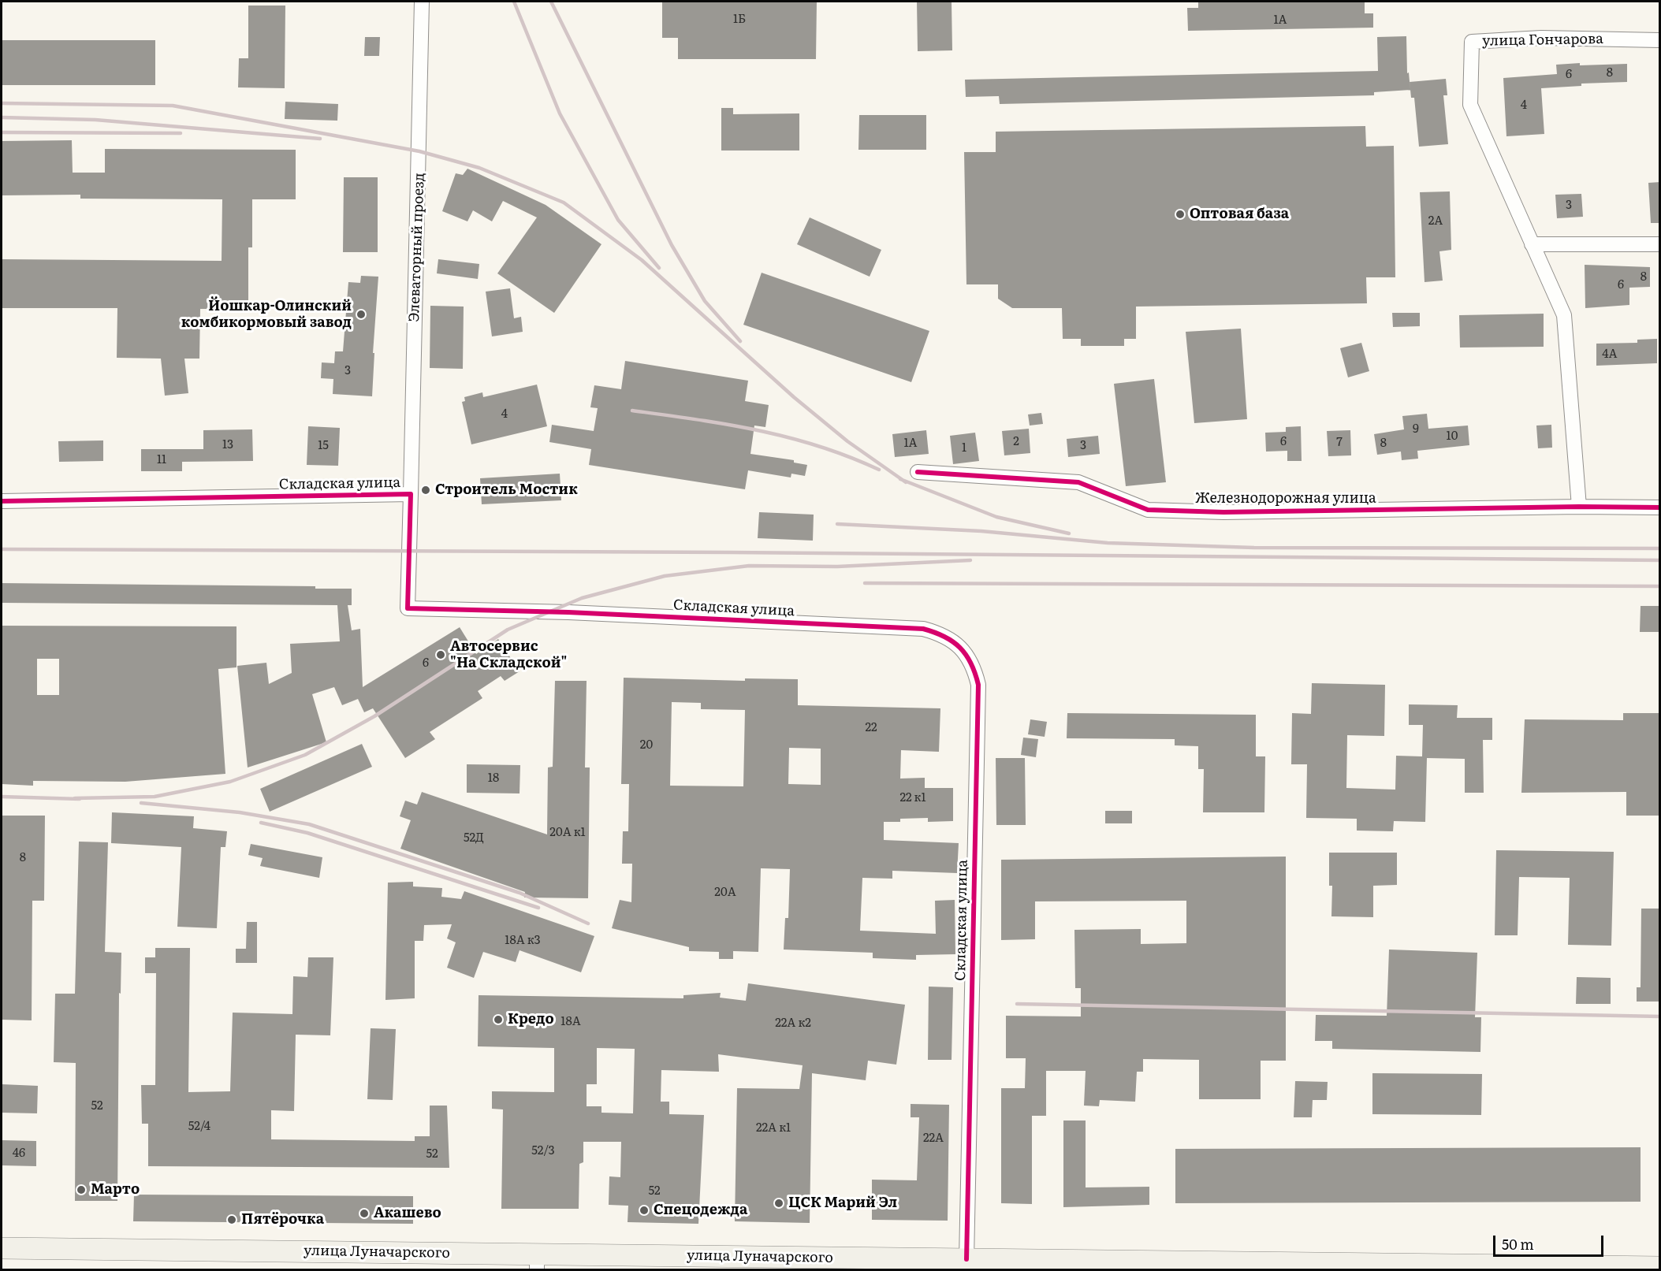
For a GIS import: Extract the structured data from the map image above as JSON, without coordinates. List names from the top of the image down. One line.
{"streets":{"main road":["улица Луначарского"],"street":["улица Гончарова","Элеваторный проезд","Складская улица","Железнодорожная улица"]},"crossings":[["Элеваторный проезд","Складская улица"],["Складская улица","улица Луначарского"]],"places":["Оптовая база","Йошкар-Олинский комбикормовый завод","Строитель Мостик","Автосервис \"На Складской\"","Кредо","Марто","ЦСК Марий Эл","Спецодежда","Акашево","Пятёрочка"],"house_numbers":["1Б","1А","8","6","4","3","2А","8","6","4А","3","4","9","10","2","6","7","1А","8","13","15","3","1","11","6","22","20","18","22 к1","20А к1","52Д","8","20А","18А к3","18А","22А к2","52","52/4","22А к1","22А","52/3","46","52","52"],"scale_bar":"50 m"}
